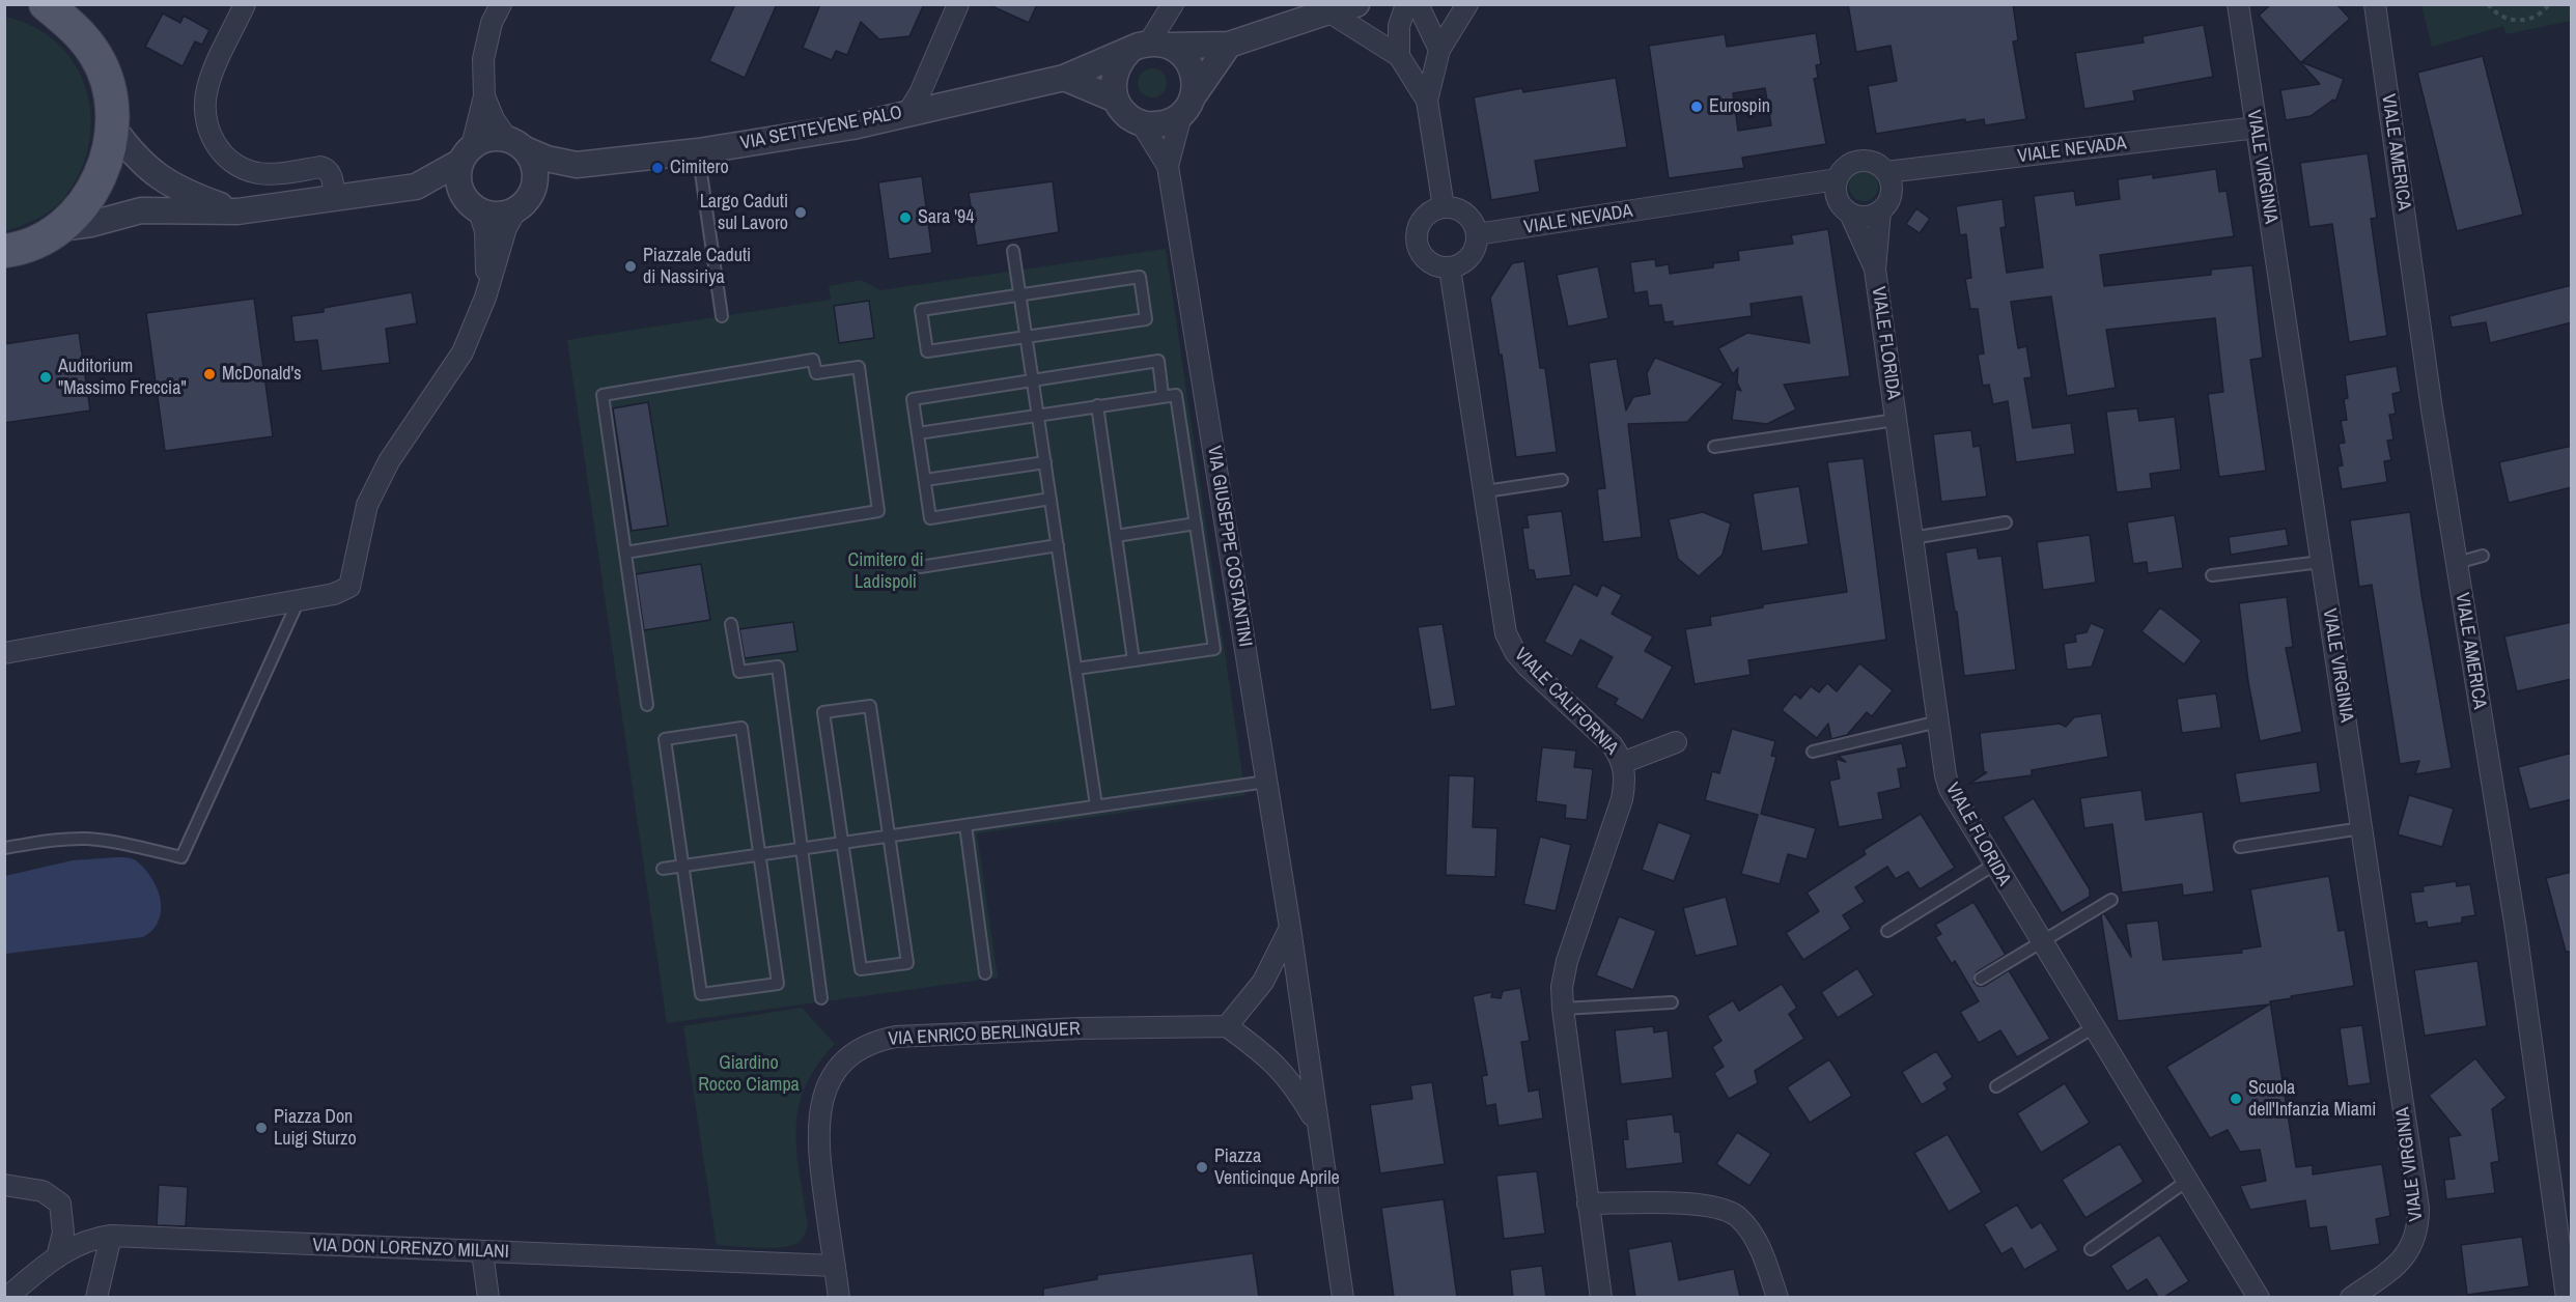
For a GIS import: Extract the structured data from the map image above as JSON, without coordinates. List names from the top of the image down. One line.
{"streets":{"street":["VIA SETTEVENE PALO","VIALE NEVADA","VIALE AMERICA","VIALE VIRGINIA","VIALE FLORIDA","VIA GIUSEPPE COSTANTINI","VIALE CALIFORNIA","VIA ENRICO BERLINGUER","VIA DON LORENZO MILANI"]},"crossings":[["VIALE NEVADA","VIALE VIRGINIA"],["VIALE NEVADA","VIALE FLORIDA"],["VIALE NEVADA","VIALE CALIFORNIA"],["VIA ENRICO BERLINGUER","VIA DON LORENZO MILANI"]],"parks":["Cimitero di Ladispoli","Giardino Rocco Ciampa"],"places":["Eurospin","Cimitero","Largo Caduti sul Lavoro","Sara '94","Piazzale Caduti di Nassiriya","McDonald's","Auditorium \"Massimo Freccia\"","Scuola dell'Infanzia Miami","Piazza Don Luigi Sturzo","Piazza Venticinque Aprile"]}
